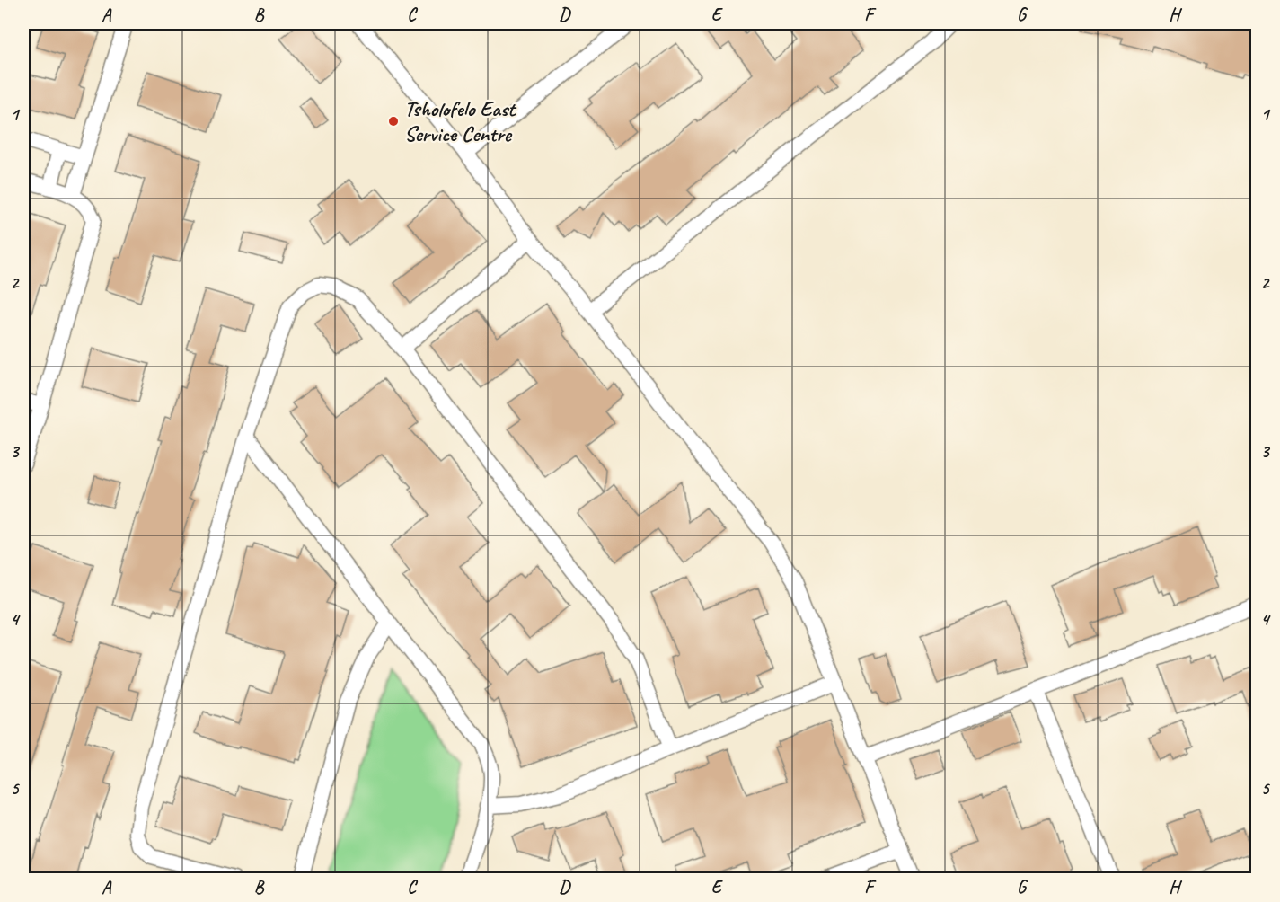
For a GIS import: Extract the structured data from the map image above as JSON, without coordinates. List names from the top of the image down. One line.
{"places":["Tsholofelo East Service Centre"],"grid":{"columns":["A","B","C","D","E","F","G","H"],"rows":["1","2","3","4","5"]}}
